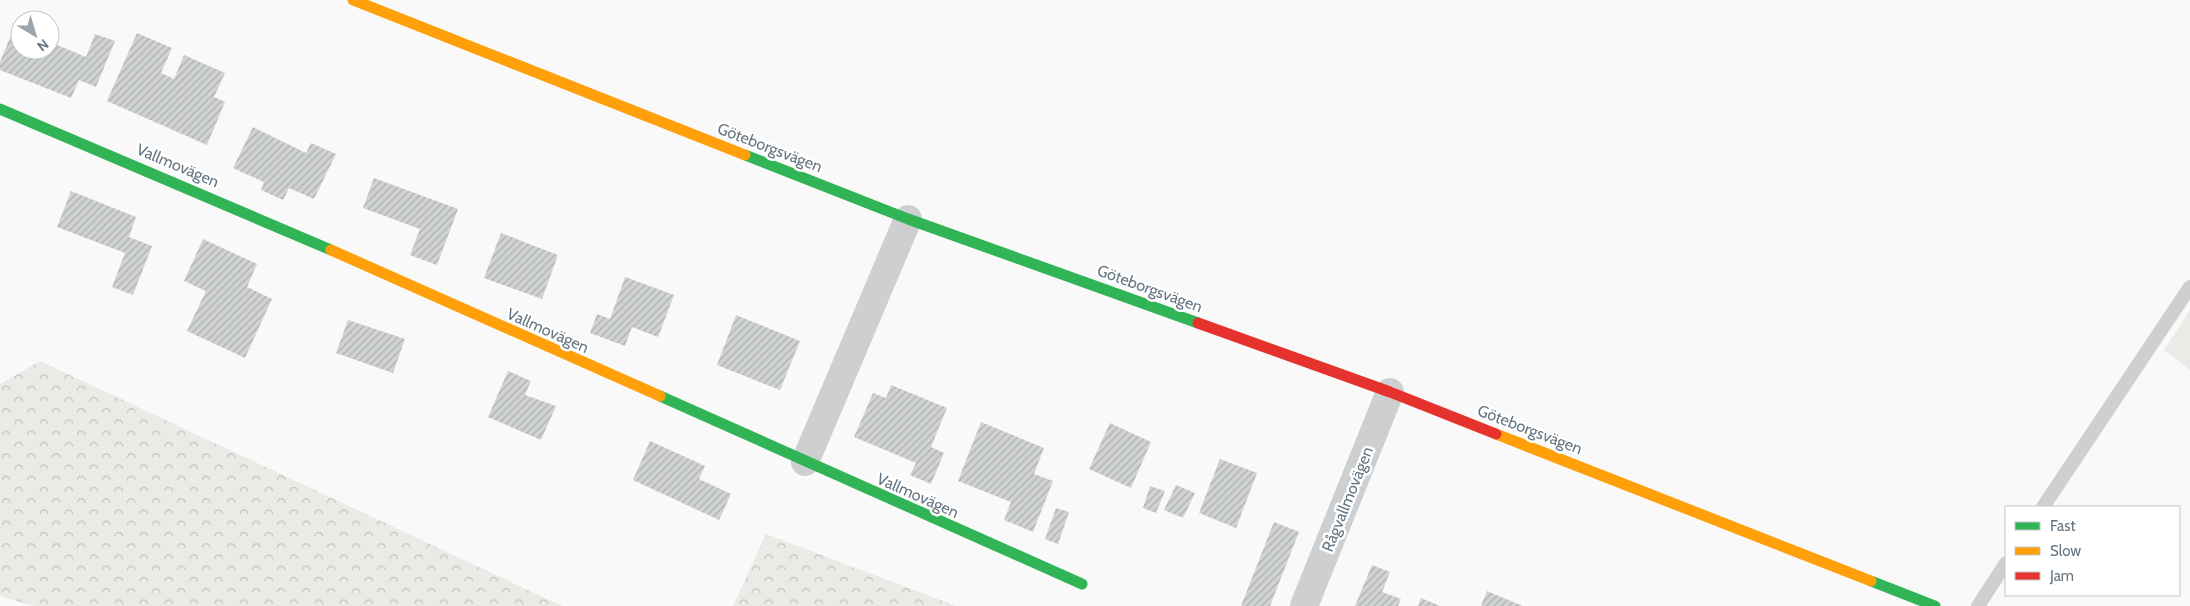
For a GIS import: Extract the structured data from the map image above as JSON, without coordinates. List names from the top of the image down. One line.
{"streets":{"street":["Göteborgsvägen","Vallmovägen","Rågvallmovägen"]},"crossings":[["Göteborgsvägen","Rågvallmovägen"]],"legend":["Fast","Slow","Jam"],"north":"bottom right"}
